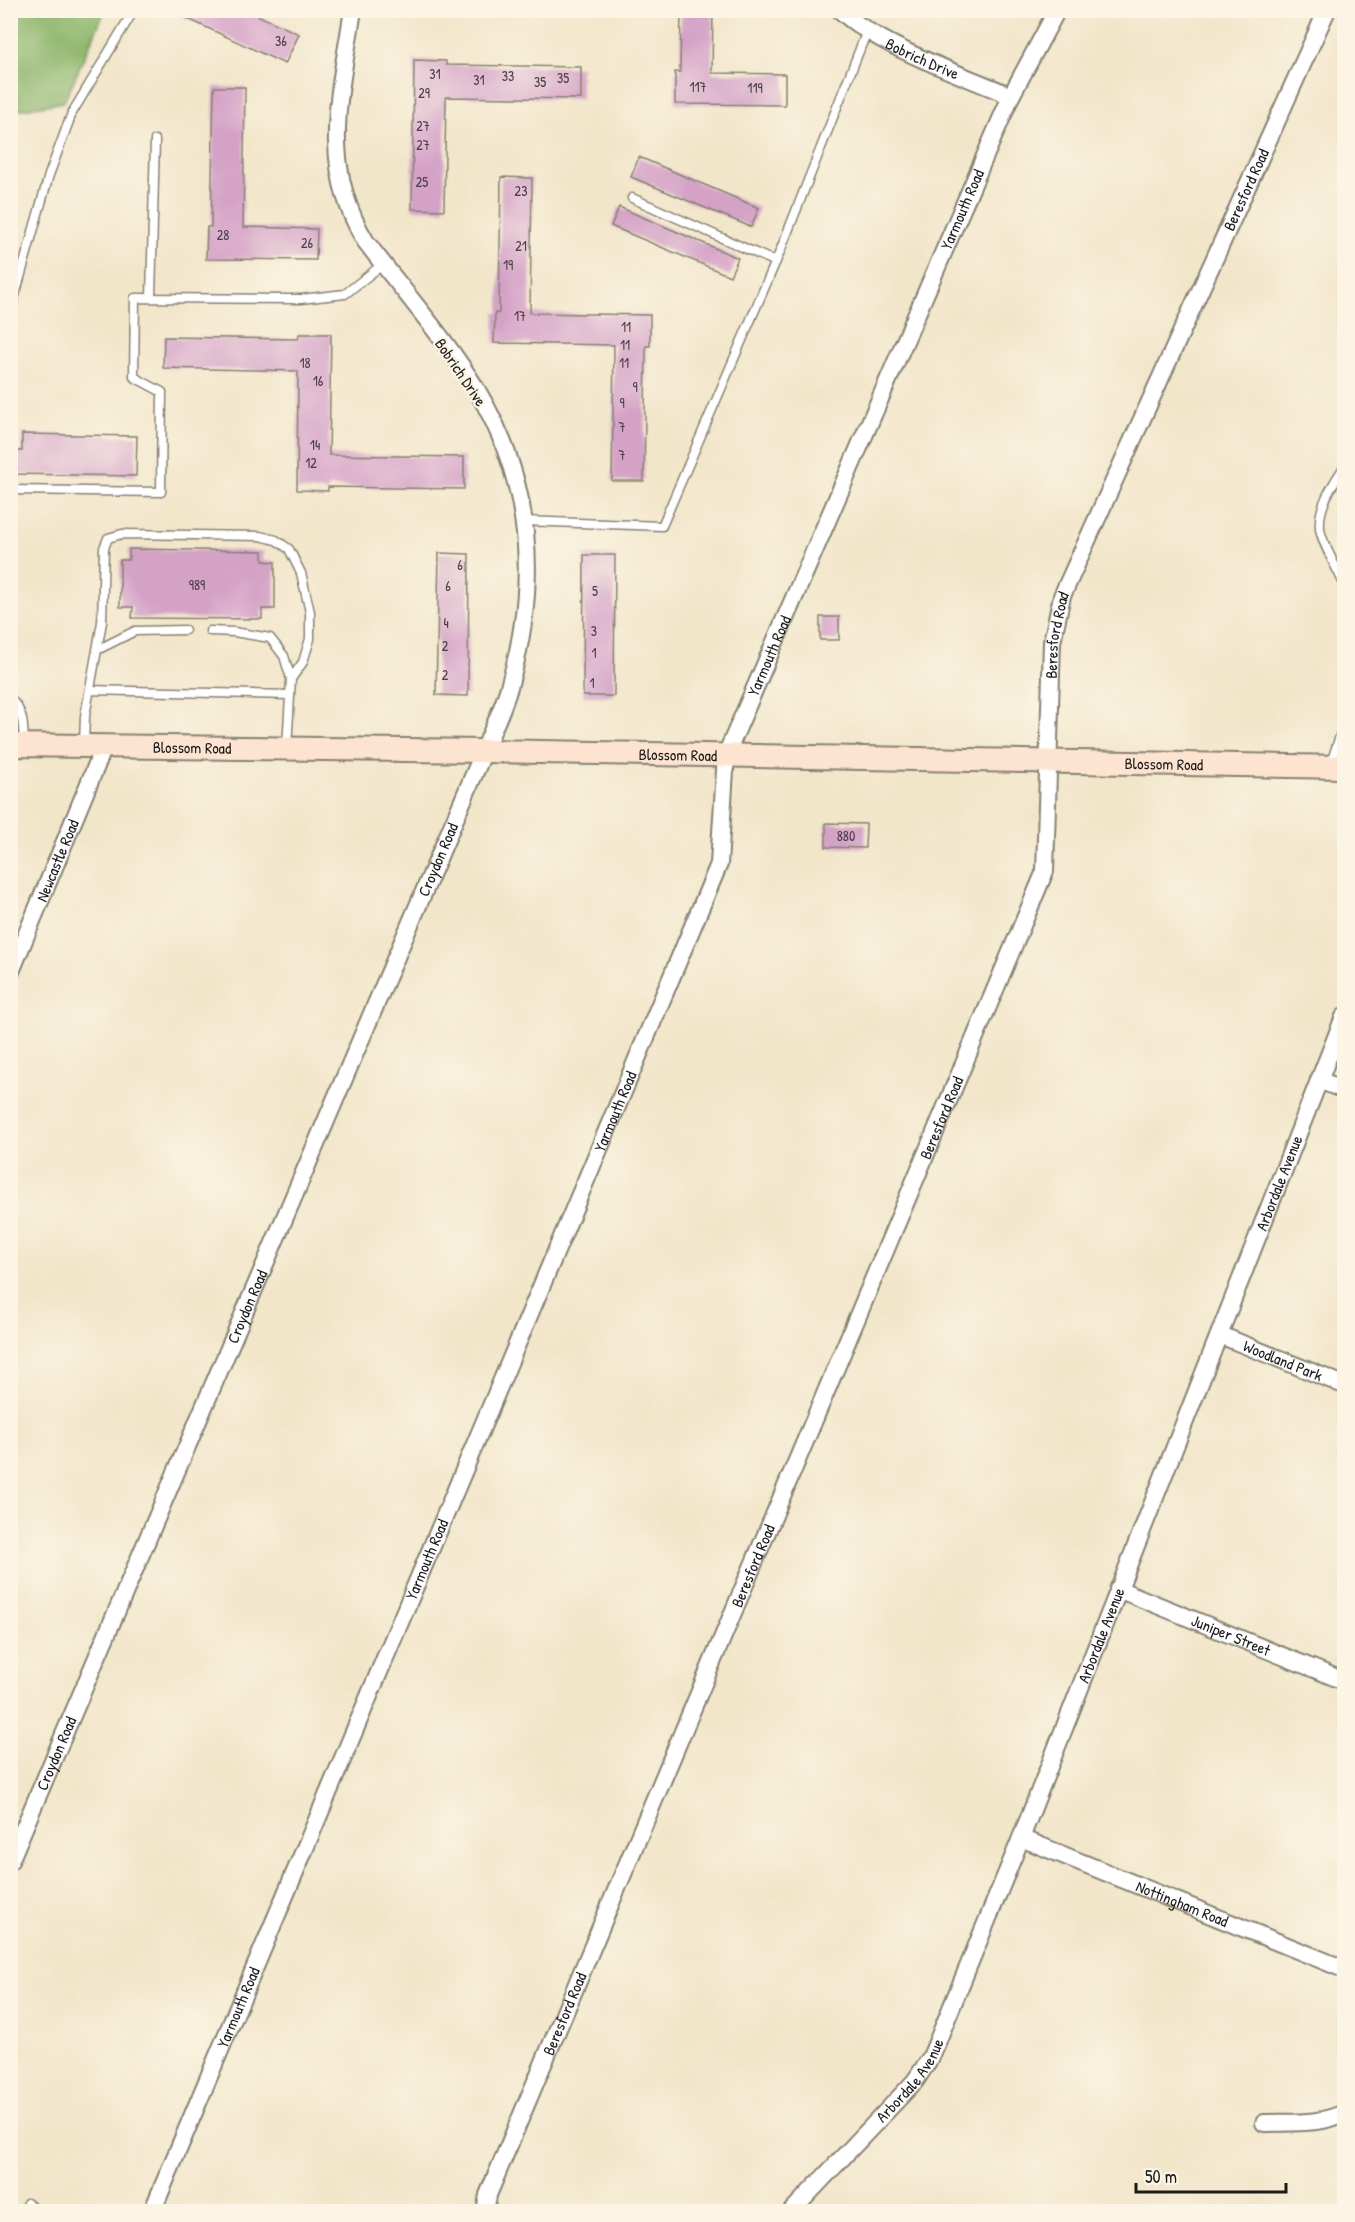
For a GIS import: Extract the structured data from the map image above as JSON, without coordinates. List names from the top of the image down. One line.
{"streets":{"street":["Bobrich Drive","Beresford Road","Yarmouth Road","Blossom Road","Croydon Road","Newcastle Road","Arbordale Avenue","Woodland Park","Juniper Street","Nottingham Road"]},"crossings":[["Bobrich Drive","Yarmouth Road"],["Bobrich Drive","Blossom Road"],["Bobrich Drive","Croydon Road"],["Beresford Road","Blossom Road"],["Yarmouth Road","Blossom Road"],["Blossom Road","Croydon Road"],["Blossom Road","Newcastle Road"],["Arbordale Avenue","Woodland Park"],["Arbordale Avenue","Juniper Street"],["Arbordale Avenue","Nottingham Road"]],"house_numbers":["36","31","33","35","31","35","117","119","29","27","27","25","23","28","26","21","19","17","11","11","18","11","16","9","9","7","14","7","12","6","989","6","5","4","3","2","1","2","1","880"],"scale_bar":"50 m"}
